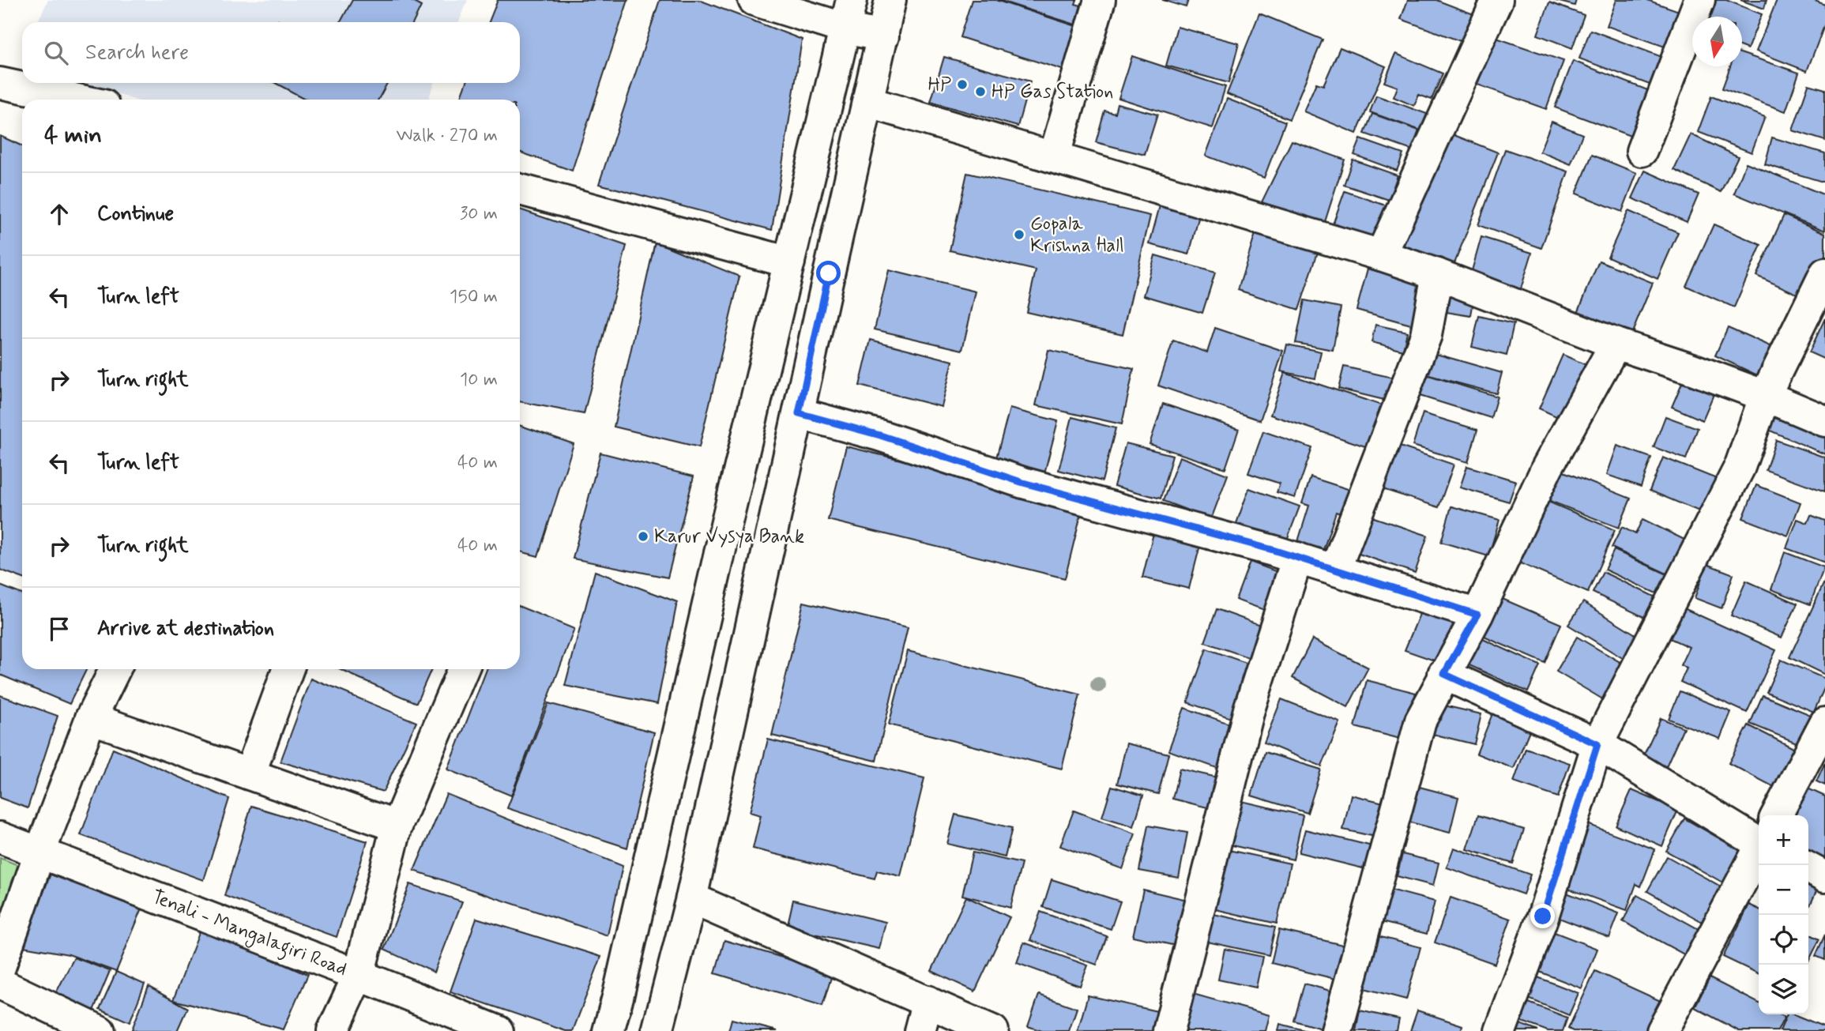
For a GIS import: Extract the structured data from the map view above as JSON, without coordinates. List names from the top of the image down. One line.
{"streets":{"street":["Tenali - Mangalagiri Road"]},"places":["HP","HP Gas Station","Gopala Krishna Hall","Karur Vysya Bank"],"north":"bottom","page":{"search":"Search here","heading":["4 min","Walk · 270 m"],"list":[["Continue","30 m"],["Turn left","150 m"],["Turn right","10 m"],["Turn left","40 m"],["Turn right","40 m"],"Arrive at destination"],"map_buttons":["+","−"]}}
